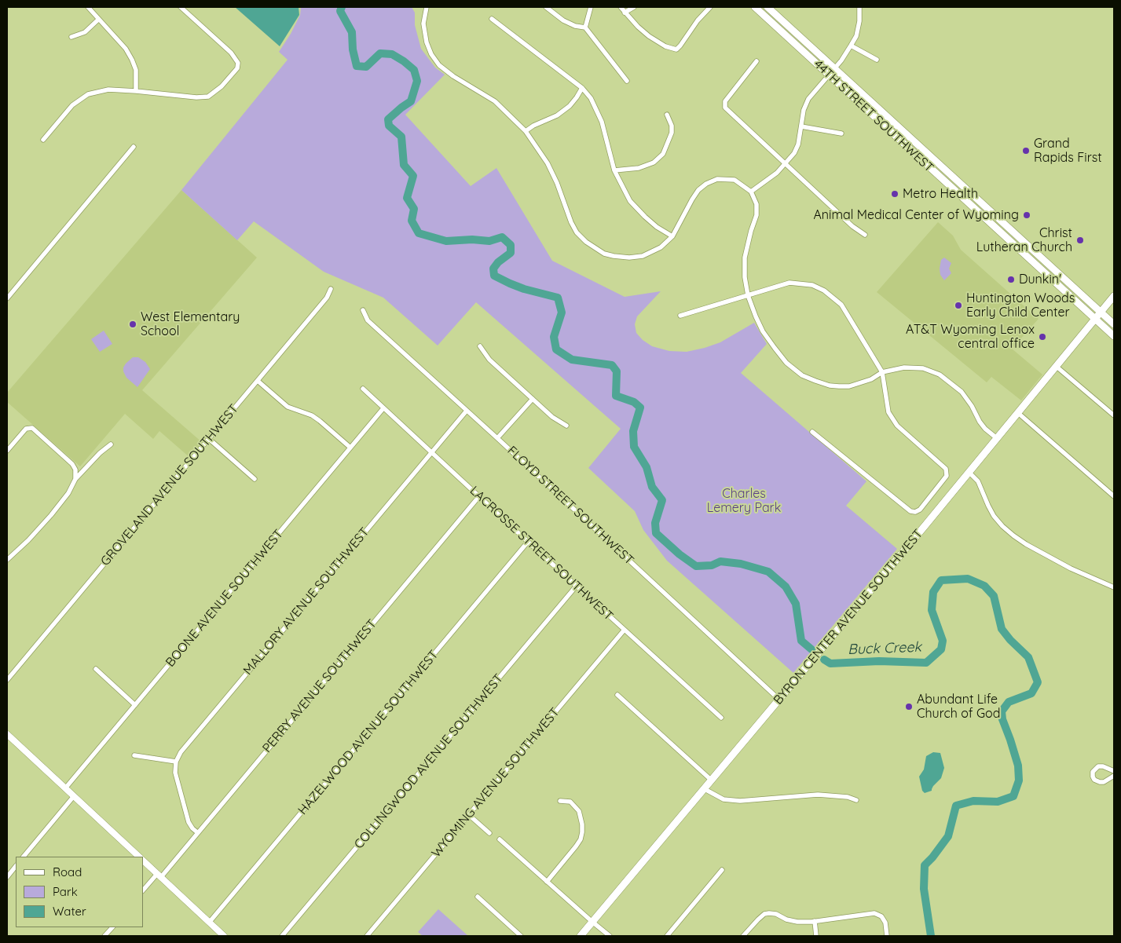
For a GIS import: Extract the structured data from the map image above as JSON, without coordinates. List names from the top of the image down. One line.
{"streets":{"main road":["44TH STREET SOUTHWEST","BYRON CENTER AVENUE SOUTHWEST"],"street":["GROVELAND AVENUE SOUTHWEST","FLOYD STREET SOUTHWEST","LACROSSE STREET SOUTHWEST","BOONE AVENUE SOUTHWEST","MALLORY AVENUE SOUTHWEST","PERRY AVENUE SOUTHWEST","HAZELWOOD AVENUE SOUTHWEST","COLLINGWOOD AVENUE SOUTHWEST","WYOMING AVENUE SOUTHWEST"]},"crossings":[["44TH STREET SOUTHWEST","BYRON CENTER AVENUE SOUTHWEST"],["FLOYD STREET SOUTHWEST","MALLORY AVENUE SOUTHWEST"],["FLOYD STREET SOUTHWEST","BYRON CENTER AVENUE SOUTHWEST"],["LACROSSE STREET SOUTHWEST","BOONE AVENUE SOUTHWEST"],["LACROSSE STREET SOUTHWEST","MALLORY AVENUE SOUTHWEST"],["LACROSSE STREET SOUTHWEST","PERRY AVENUE SOUTHWEST"],["LACROSSE STREET SOUTHWEST","HAZELWOOD AVENUE SOUTHWEST"],["LACROSSE STREET SOUTHWEST","COLLINGWOOD AVENUE SOUTHWEST"],["LACROSSE STREET SOUTHWEST","WYOMING AVENUE SOUTHWEST"]],"water":["Buck Creek"],"parks":["Charles Lemery Park"],"places":["Grand Rapids First","Metro Health","Animal Medical Center of Wyoming","Christ Lutheran Church","Dunkin'","Huntington Woods Early Child Center","West Elementary School","AT&T Wyoming Lenox central office","Abundant Life Church of God"],"legend":["Road","Park","Water"]}
